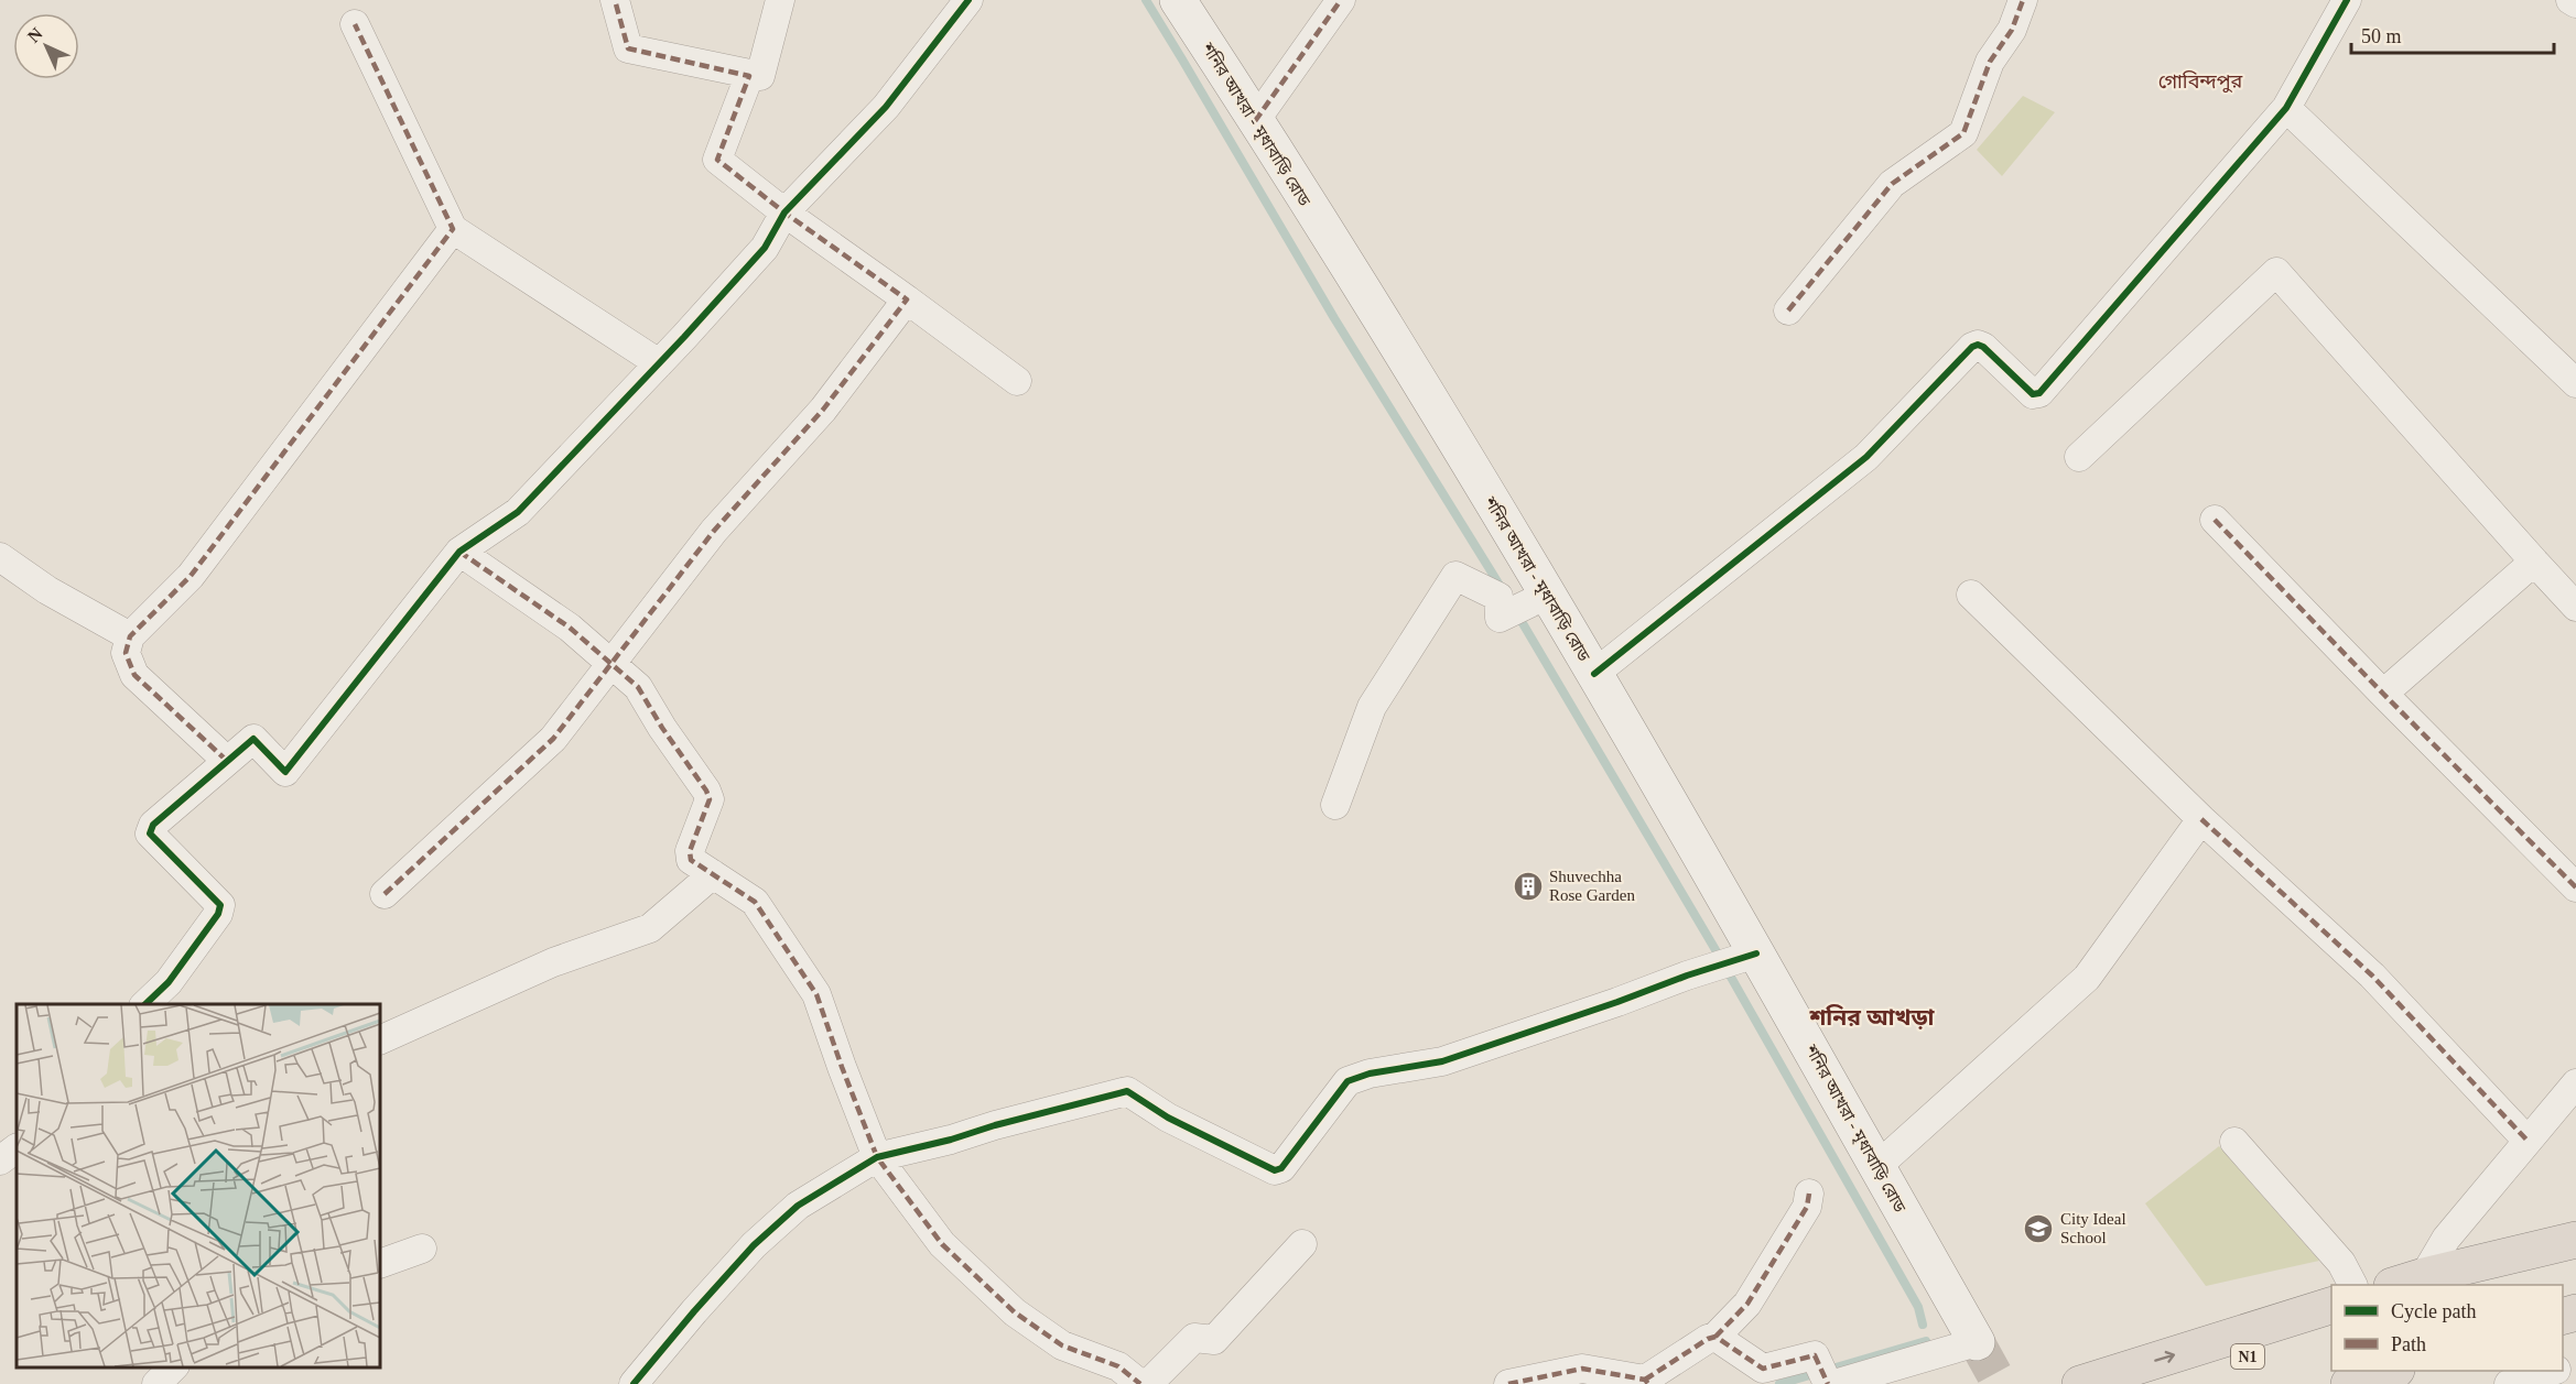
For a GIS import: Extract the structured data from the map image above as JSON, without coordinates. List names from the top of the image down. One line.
{"streets":{"highway":["N1"],"main road":["শনির আখরা - মৃধাবাড়ি রোড"]},"districts":["গোবিন্দপুর","শনির আখড়া"],"places":{"building":["Shuvechha Rose Garden"],"school or university":["City Ideal School"]},"legend":["Cycle path","Path"],"scale_bar":"50 m","north":"top left"}
